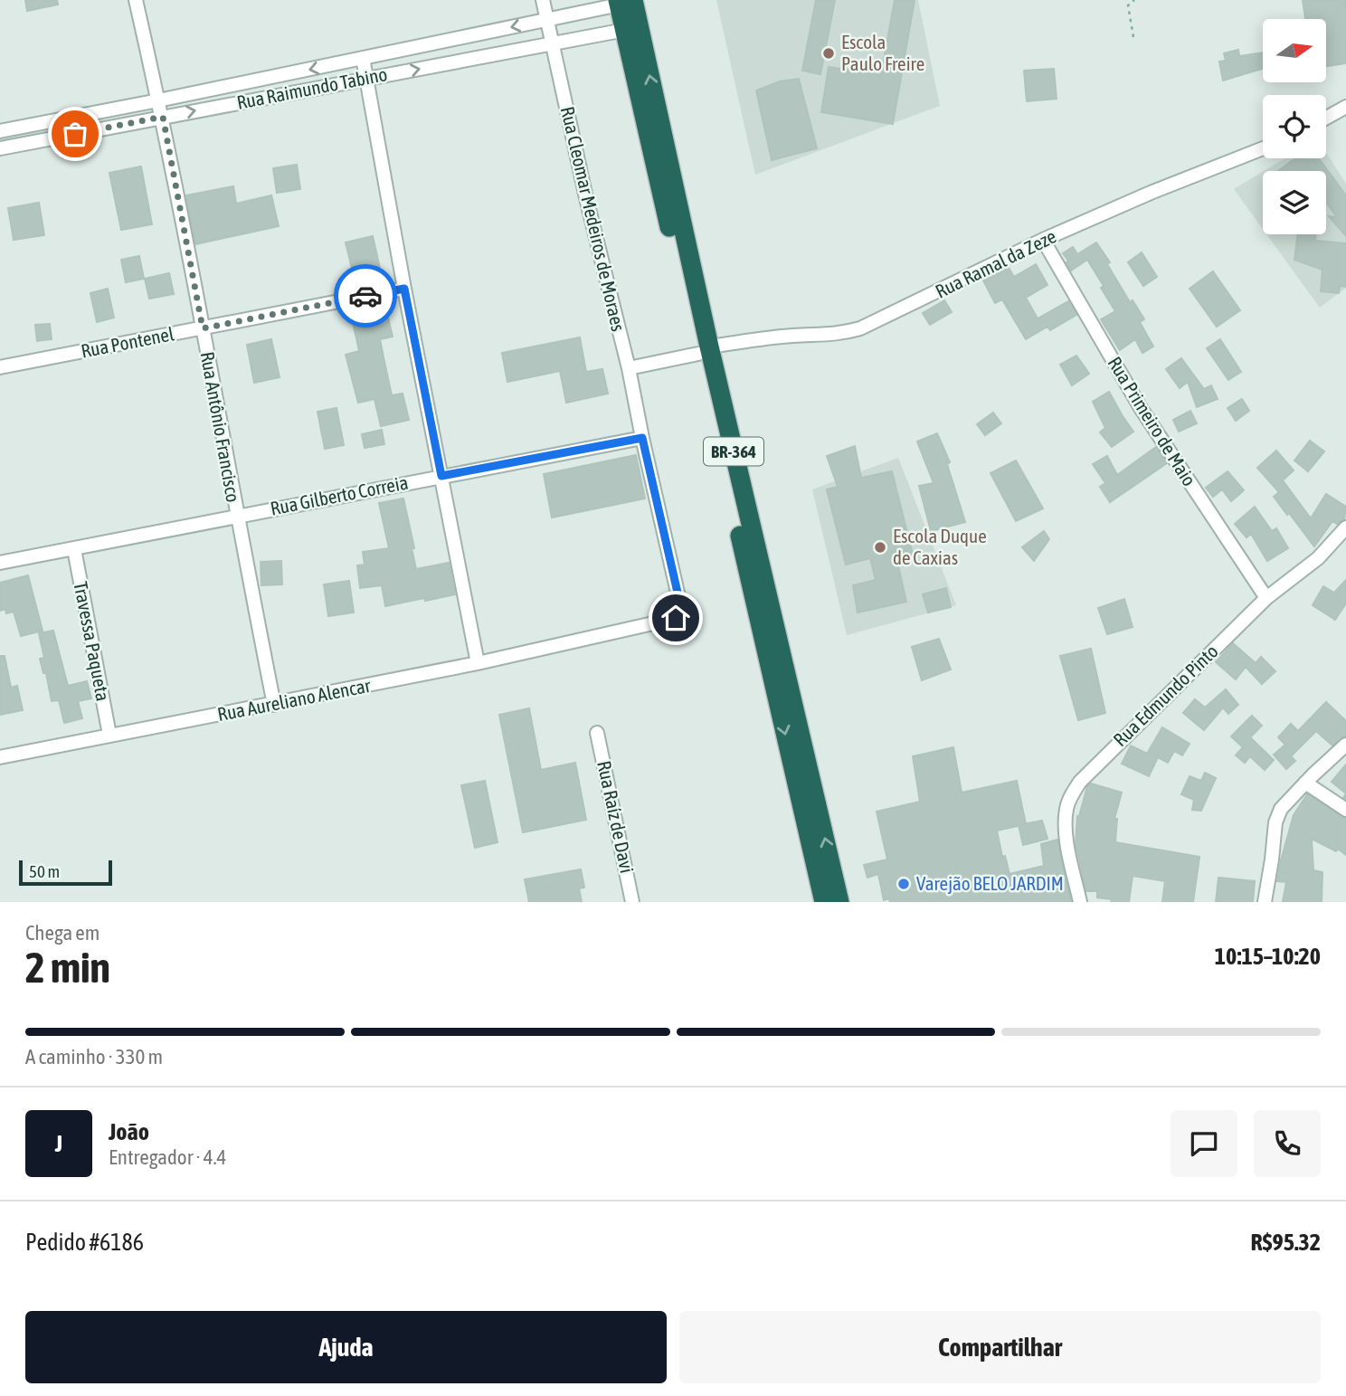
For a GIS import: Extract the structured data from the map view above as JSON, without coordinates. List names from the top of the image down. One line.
{"streets":{"highway":["BR-364"],"street":["Rua Raimundo Tabino","Rua Cleomar Medeiros de Moraes","Rua Ramal da Zeze","Rua Pontenel","Rua Primeiro de Maio","Rua Antônio Francisco","Rua Gilberto Correia","Travessa Paqueta","Rua Edmundo Pinto","Rua Aureliano Alencar","Rua Raíz de Davi"]},"crossings":[["Rua Raimundo Tabino","Rua Cleomar Medeiros de Moraes"],["Rua Raimundo Tabino","Rua Antônio Francisco"],["Rua Raimundo Tabino","BR-364"],["Rua Cleomar Medeiros de Moraes","Rua Ramal da Zeze"],["Rua Cleomar Medeiros de Moraes","Rua Gilberto Correia"],["Rua Cleomar Medeiros de Moraes","Rua Aureliano Alencar"],["Rua Ramal da Zeze","Rua Primeiro de Maio"],["Rua Ramal da Zeze","BR-364"],["Rua Pontenel","Rua Antônio Francisco"],["Rua Primeiro de Maio","Rua Edmundo Pinto"],["Rua Antônio Francisco","Rua Gilberto Correia"],["Rua Antônio Francisco","Rua Aureliano Alencar"],["Rua Gilberto Correia","Travessa Paqueta"],["Rua Gilberto Correia","Rua Aureliano Alencar"],["Travessa Paqueta","Rua Aureliano Alencar"]],"places":["Escola Paulo Freire","Escola Duque de Caxias","Varejão BELO JARDIM"],"scale_bar":"50 m","north":"right","page":{"scale":"50 m","heading":["2 min","Chega em","10:15–10:20"],"panel":["João","Entregador · 4.4","Pedido #6186","R$95.32"],"bar":"A caminho · 330 m","round":"J","buttons":["Ajuda","Compartilhar"]}}
